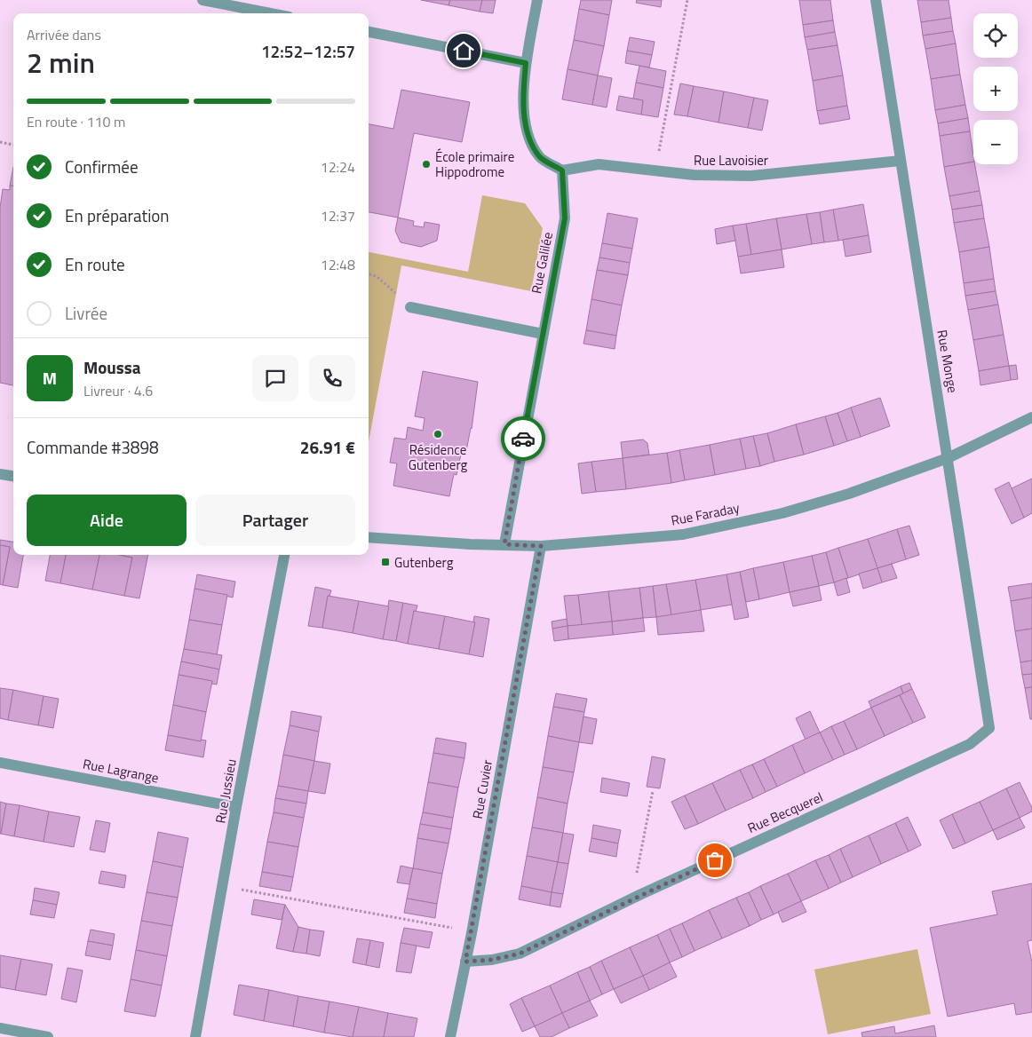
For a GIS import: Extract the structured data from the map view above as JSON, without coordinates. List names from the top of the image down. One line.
{"streets":{"street":["Rue Lavoisier","Rue Galilée","Rue Monge","Rue Faraday","Rue Lagrange","Rue Cuvier","Rue Jussieu","Rue Becquerel"]},"crossings":[["Rue Lavoisier","Rue Galilée"],["Rue Lavoisier","Rue Monge"],["Rue Galilée","Rue Faraday"],["Rue Monge","Rue Faraday"],["Rue Monge","Rue Becquerel"],["Rue Faraday","Rue Cuvier"],["Rue Lagrange","Rue Jussieu"],["Rue Cuvier","Rue Becquerel"]],"places":{"other":["École primaire Hippodrome","Résidence Gutenberg"],"transit":["Gutenberg"]},"page":{"map_buttons":["+","−"],"heading":["2 min","Arrivée dans","12:52–12:57"],"panel":["Moussa","Livreur · 4.6","Commande #3898","26.91 €"],"bar":"En route · 110 m","list":[["Confirmée","12:24"],["En préparation","12:37"],["En route","12:48"],"Livrée"],"round":"M","buttons":["Aide","Partager"]}}
